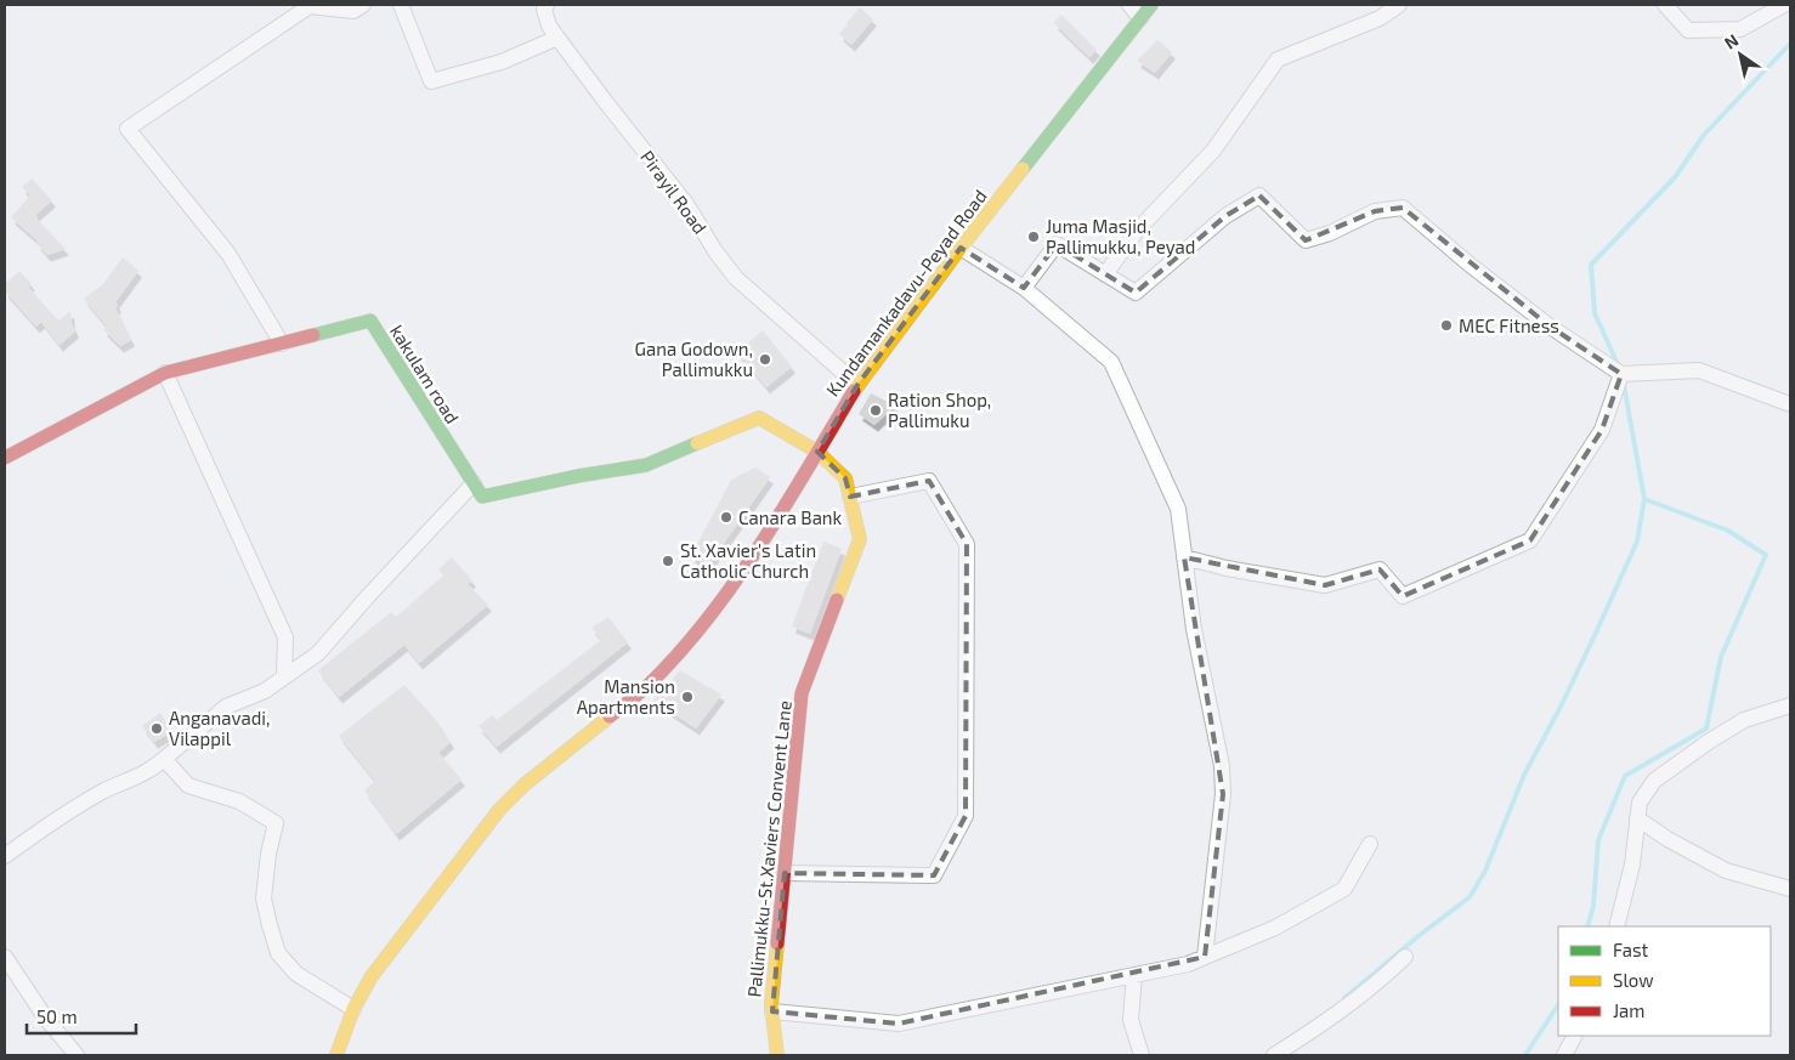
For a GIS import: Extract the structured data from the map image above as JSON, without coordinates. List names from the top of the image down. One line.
{"streets":{"street":["Pirayil Road","Kundamankadavu-Peyad Road","kakulam road","Pallimukku-St.Xaviers Convent Lane"]},"crossings":[["Pirayil Road","Kundamankadavu-Peyad Road"],["Kundamankadavu-Peyad Road","Pallimukku-St.Xaviers Convent Lane"]],"places":["Juma Masjid, Pallimukku, Peyad","MEC Fitness","Gana Godown, Pallimukku","Ration Shop, Pallimuku","Canara Bank","St. Xavier's Latin Catholic Church","Mansion Apartments","Anganavadi, Vilappil"],"legend":["Fast","Slow","Jam"],"scale_bar":"50 m","north":"top left"}
